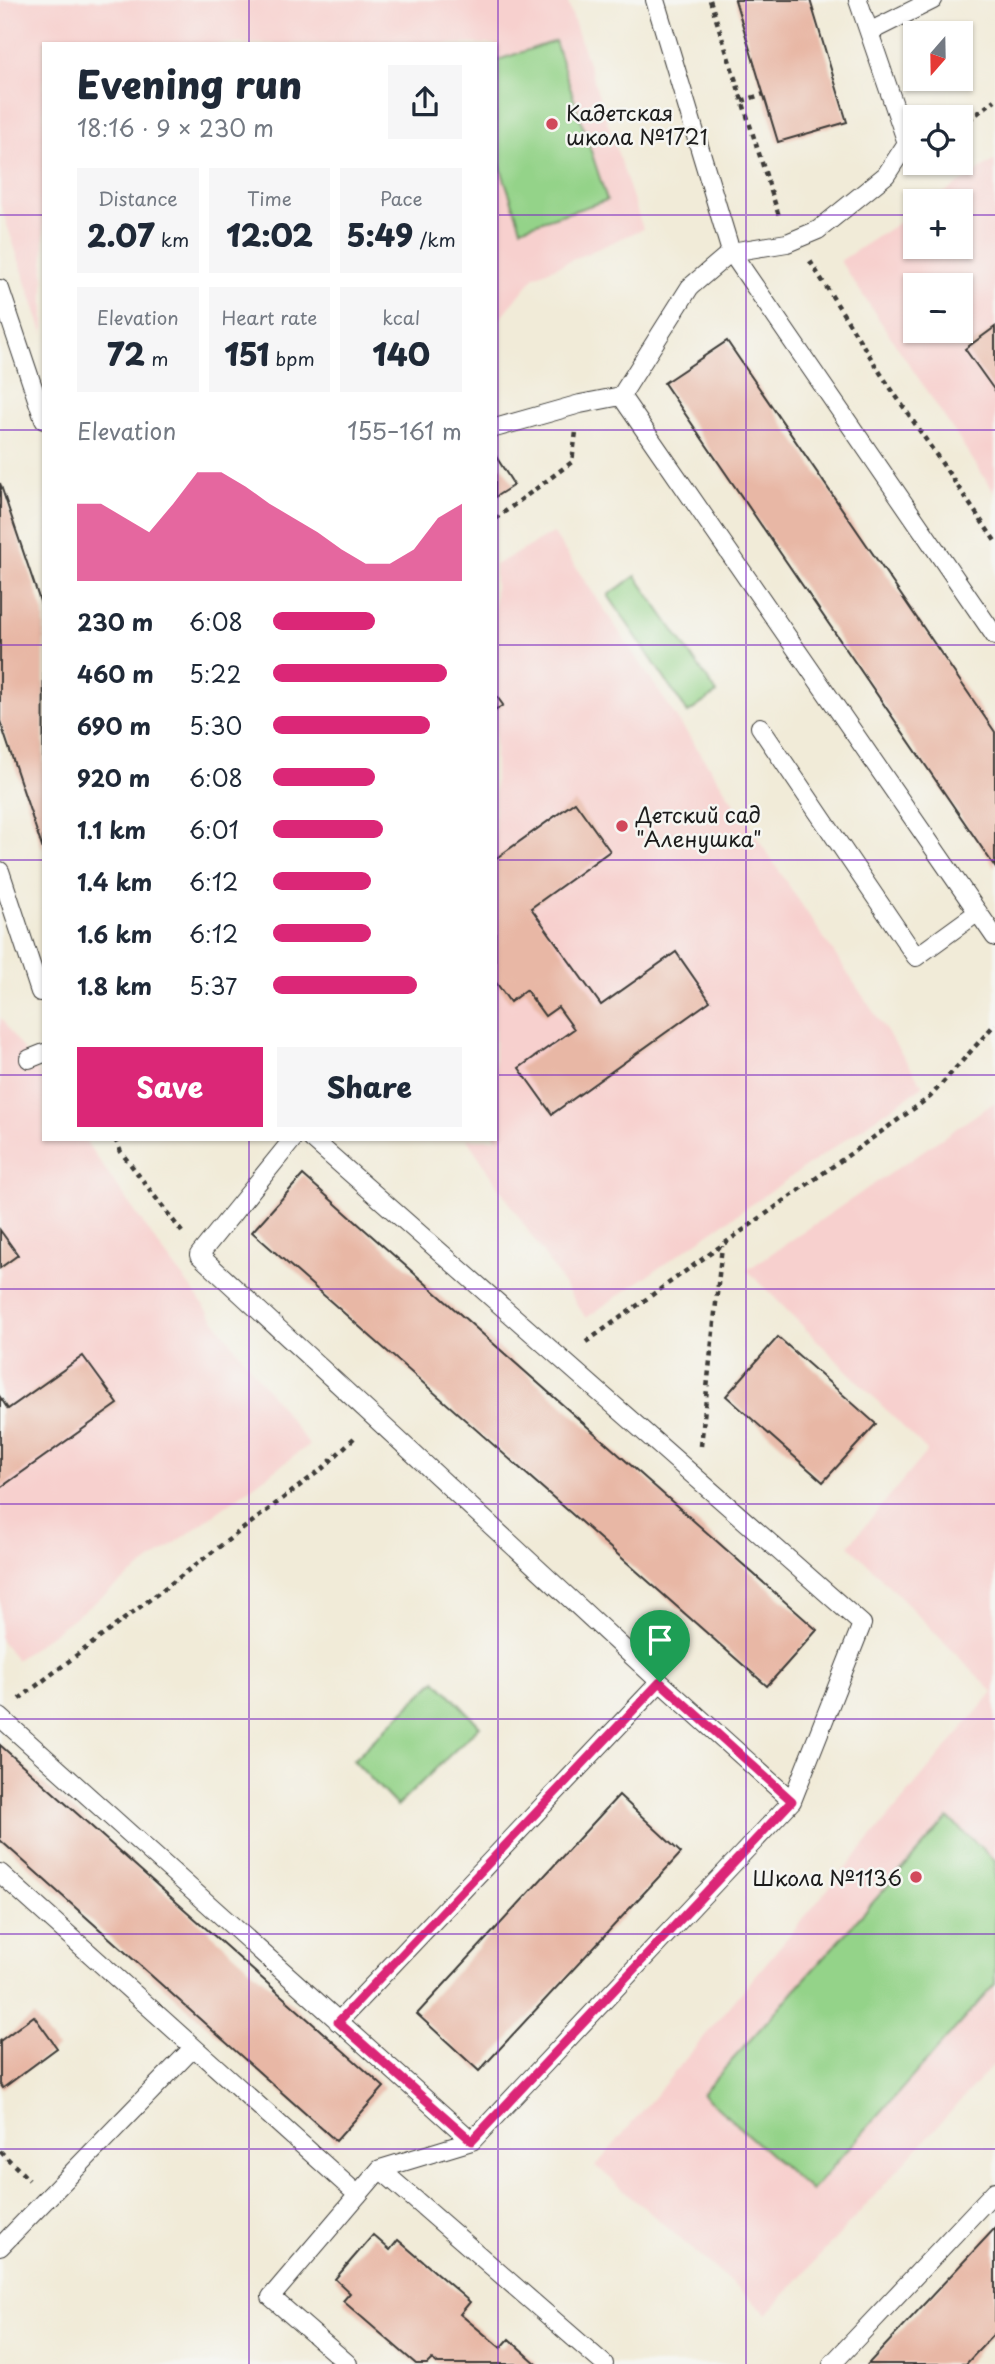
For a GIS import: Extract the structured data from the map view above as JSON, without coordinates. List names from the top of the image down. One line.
{"places":["Кадетская школа №1721","Детский сад \"Аленушка\"","Школа №1136"],"north":"bottom","page":{"map_buttons":["+","−"],"heading":["Evening run","18:16 · 9 × 230 m"],"stats":[["Distance","2.07 km"],["Time","12:02"],["Pace","5:49 /km"],["Elevation","72 m"],["Heart rate","151 bpm"],["kcal","140"]],"chart":["Elevation","155–161 m"],"list":[{"name":"230 m","note":"6:08"},{"name":"460 m","note":"5:22"},{"name":"690 m","note":"5:30"},{"name":"920 m","note":"6:08"},{"name":"1.1 km","note":"6:01"},{"name":"1.4 km","note":"6:12"},{"name":"1.6 km","note":"6:12"},{"name":"1.8 km","note":"5:37"}],"buttons":["Save","Share"]}}
